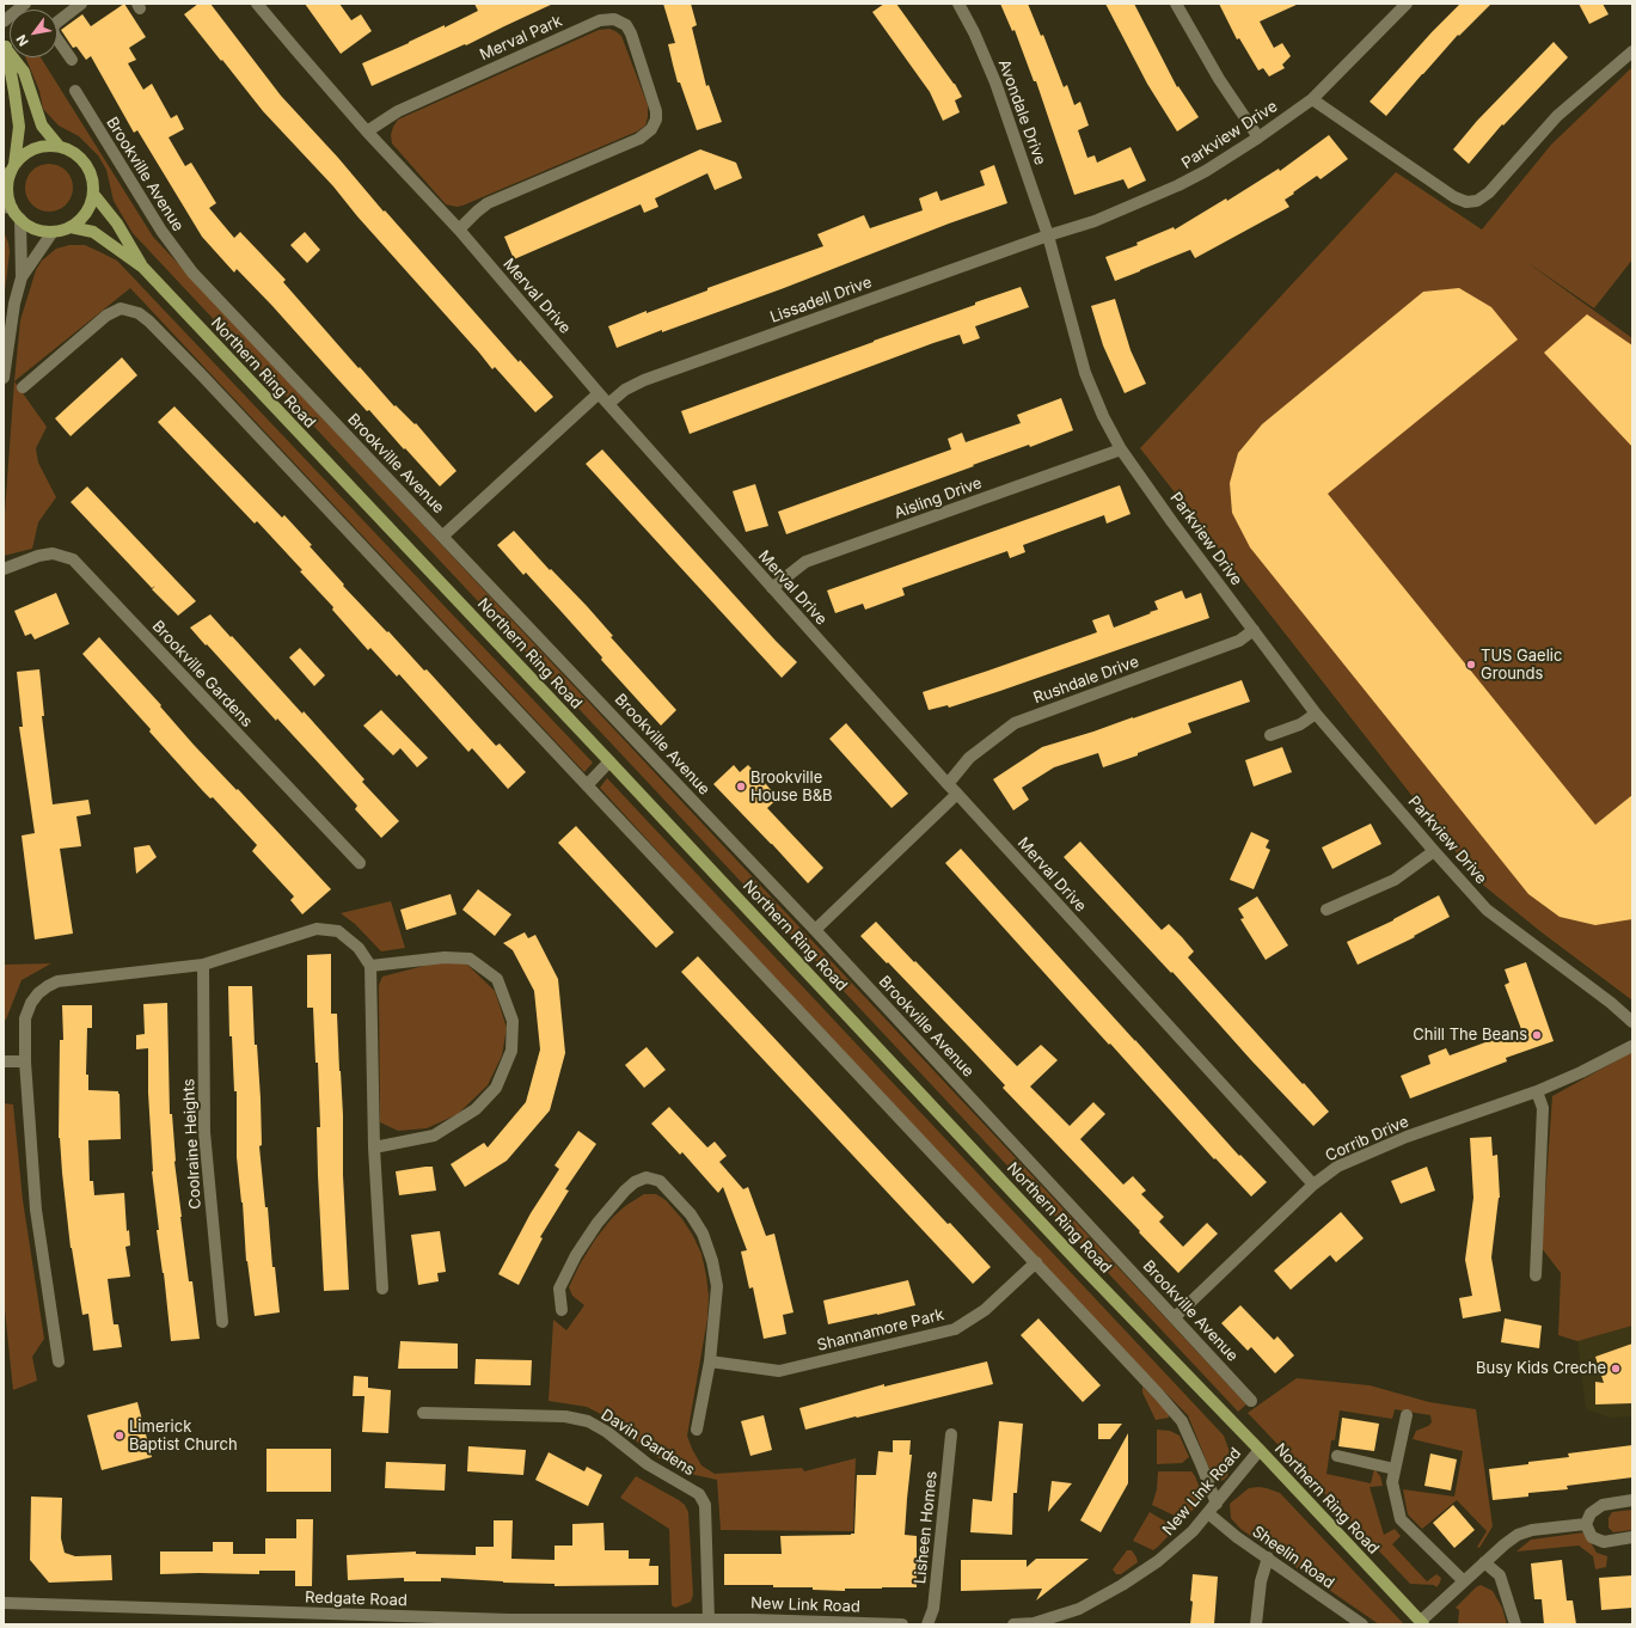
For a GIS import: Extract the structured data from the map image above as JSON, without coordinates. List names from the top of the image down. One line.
{"streets":{"main road":["Northern Ring Road"],"street":["Merval Park","Avondale Drive","Parkview Drive","Brookville Avenue","Merval Drive","Lissadell Drive","Aisling Drive","Brookville Gardens","Rushdale Drive","Corrib Drive","Coolraine Heights","Shannamore Park","Davin Gardens","New Link Road","Lisheen Homes","Sheelin Road","Redgate Road"]},"crossings":[["Merval Park","Merval Drive"],["Avondale Drive","Parkview Drive"],["Avondale Drive","Lissadell Drive"],["Parkview Drive","Lissadell Drive"],["Parkview Drive","Aisling Drive"],["Parkview Drive","Rushdale Drive"],["Brookville Avenue","Corrib Drive"],["Merval Drive","Lissadell Drive"],["Merval Drive","Aisling Drive"],["Merval Drive","Rushdale Drive"],["Merval Drive","Corrib Drive"],["Northern Ring Road","New Link Road"],["Davin Gardens","New Link Road"],["Davin Gardens","Redgate Road"],["New Link Road","Sheelin Road"],["New Link Road","Redgate Road"]],"places":["TUS Gaelic Grounds","Brookville House B&B","Chill The Beans","Busy Kids Creche","Limerick Baptist Church"],"north":"bottom left"}
